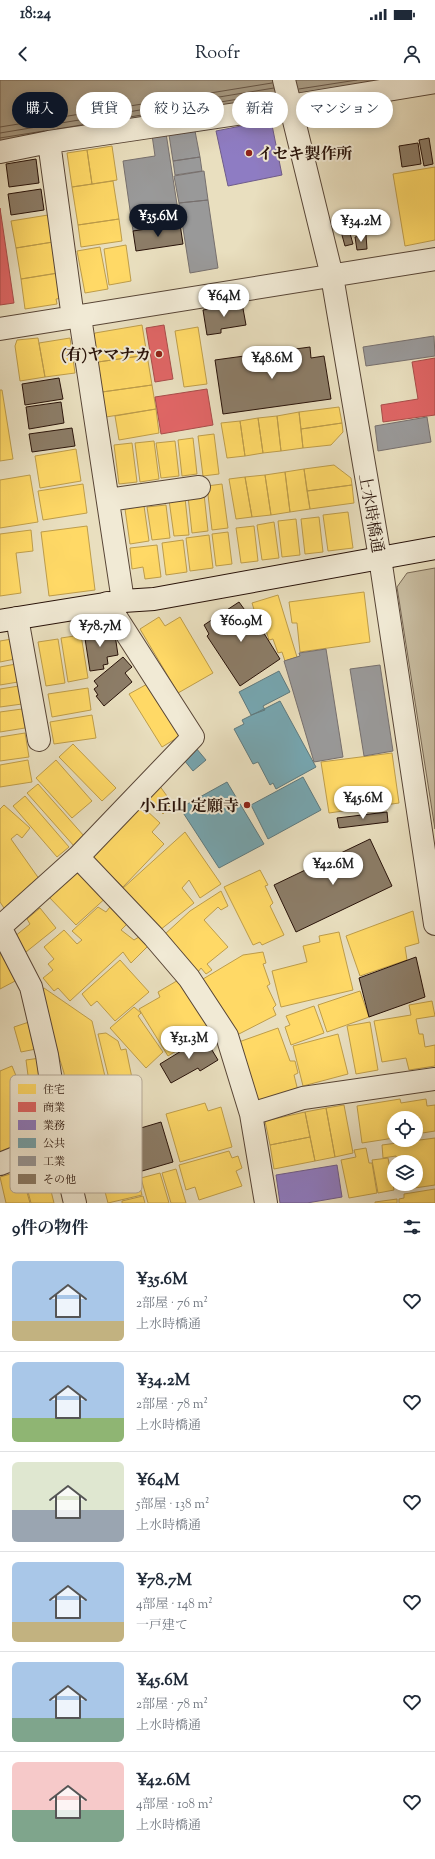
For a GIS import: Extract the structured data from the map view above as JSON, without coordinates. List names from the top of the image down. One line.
{"streets":{"street":["上水時橋通"]},"places":["イセキ製作所","(有)ヤマナカ","小丘山 定願寺"],"legend":["住宅","商業","業務","公共","工業","その他"],"page":{"status":"18:24","header":"Roofr","chip":["購入","賃貸","絞り込み","新着","マンション"],"price":["¥35.6M","¥34.2M","¥64M","¥48.6M","¥60.9M","¥78.7M","¥45.6M","¥42.6M","¥31.3M"],"heading":"9件の物件","list":[{"name":"¥35.6M","note":"2部屋 · 76 m² · 上水時橋通"},{"name":"¥34.2M","note":"2部屋 · 78 m² · 上水時橋通"},{"name":"¥64M","note":"5部屋 · 138 m² · 上水時橋通"},{"name":"¥78.7M","note":"4部屋 · 148 m² · 一戸建て"},{"name":"¥45.6M","note":"2部屋 · 78 m² · 上水時橋通"},{"name":"¥42.6M","note":"4部屋 · 108 m² · 上水時橋通"}]}}
